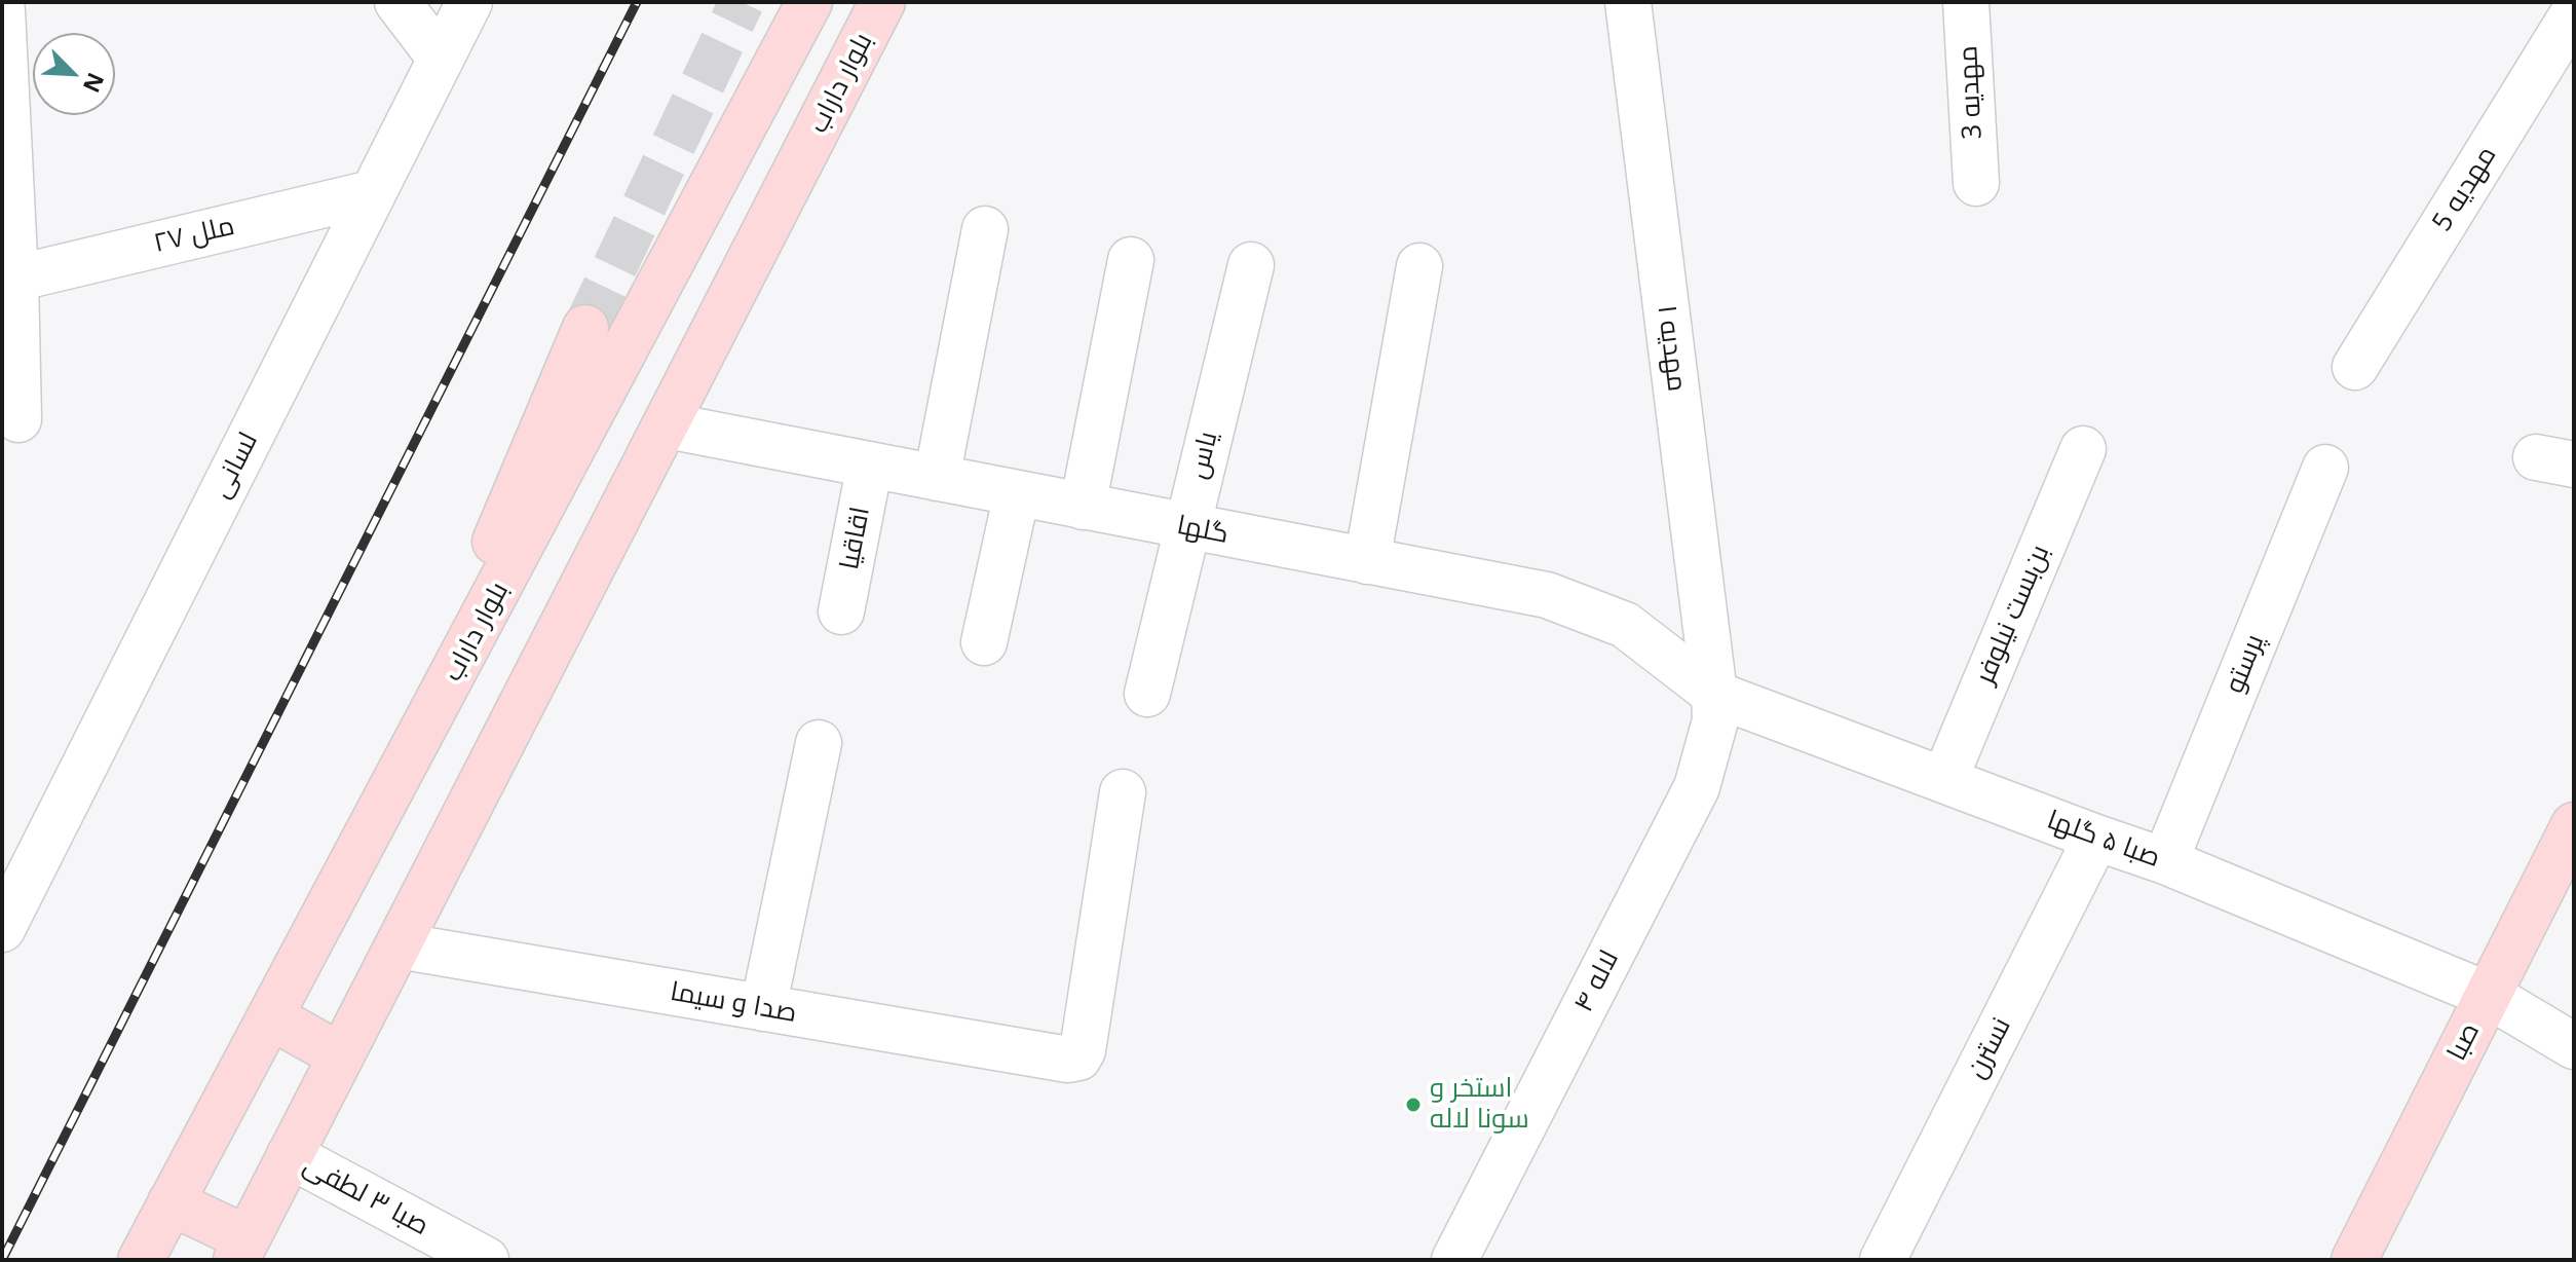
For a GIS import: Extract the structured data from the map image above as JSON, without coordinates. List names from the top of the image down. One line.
{"streets":{"main road":["بلوار داراب","صبا"],"street":["مهدیه 3","مهدیه 5","ملل ۲۷","مهدیه ۱","یاس","لسانی","گلها","اقاقیا","بن‌بست نیلوفر","پرستو","صبا ۵ گلها","لاله ۴","صدا و سیما","نسترن","صبا ۳ لطفی"]},"crossings":[["بلوار داراب","گلها"],["بلوار داراب","صدا و سیما"],["بلوار داراب","صبا ۳ لطفی"],["ملل ۲۷","لسانی"],["مهدیه ۱","گلها"],["مهدیه ۱","صبا ۵ گلها"],["مهدیه ۱","لاله ۴"],["یاس","گلها"],["گلها","اقاقیا"],["گلها","صبا ۵ گلها"],["گلها","لاله ۴"],["بن‌بست نیلوفر","صبا ۵ گلها"],["پرستو","صبا ۵ گلها"],["صبا ۵ گلها","لاله ۴"],["صبا ۵ گلها","صبا"],["صبا ۵ گلها","نسترن"]],"places":["استخر و سونا لاله"],"north":"bottom right"}
